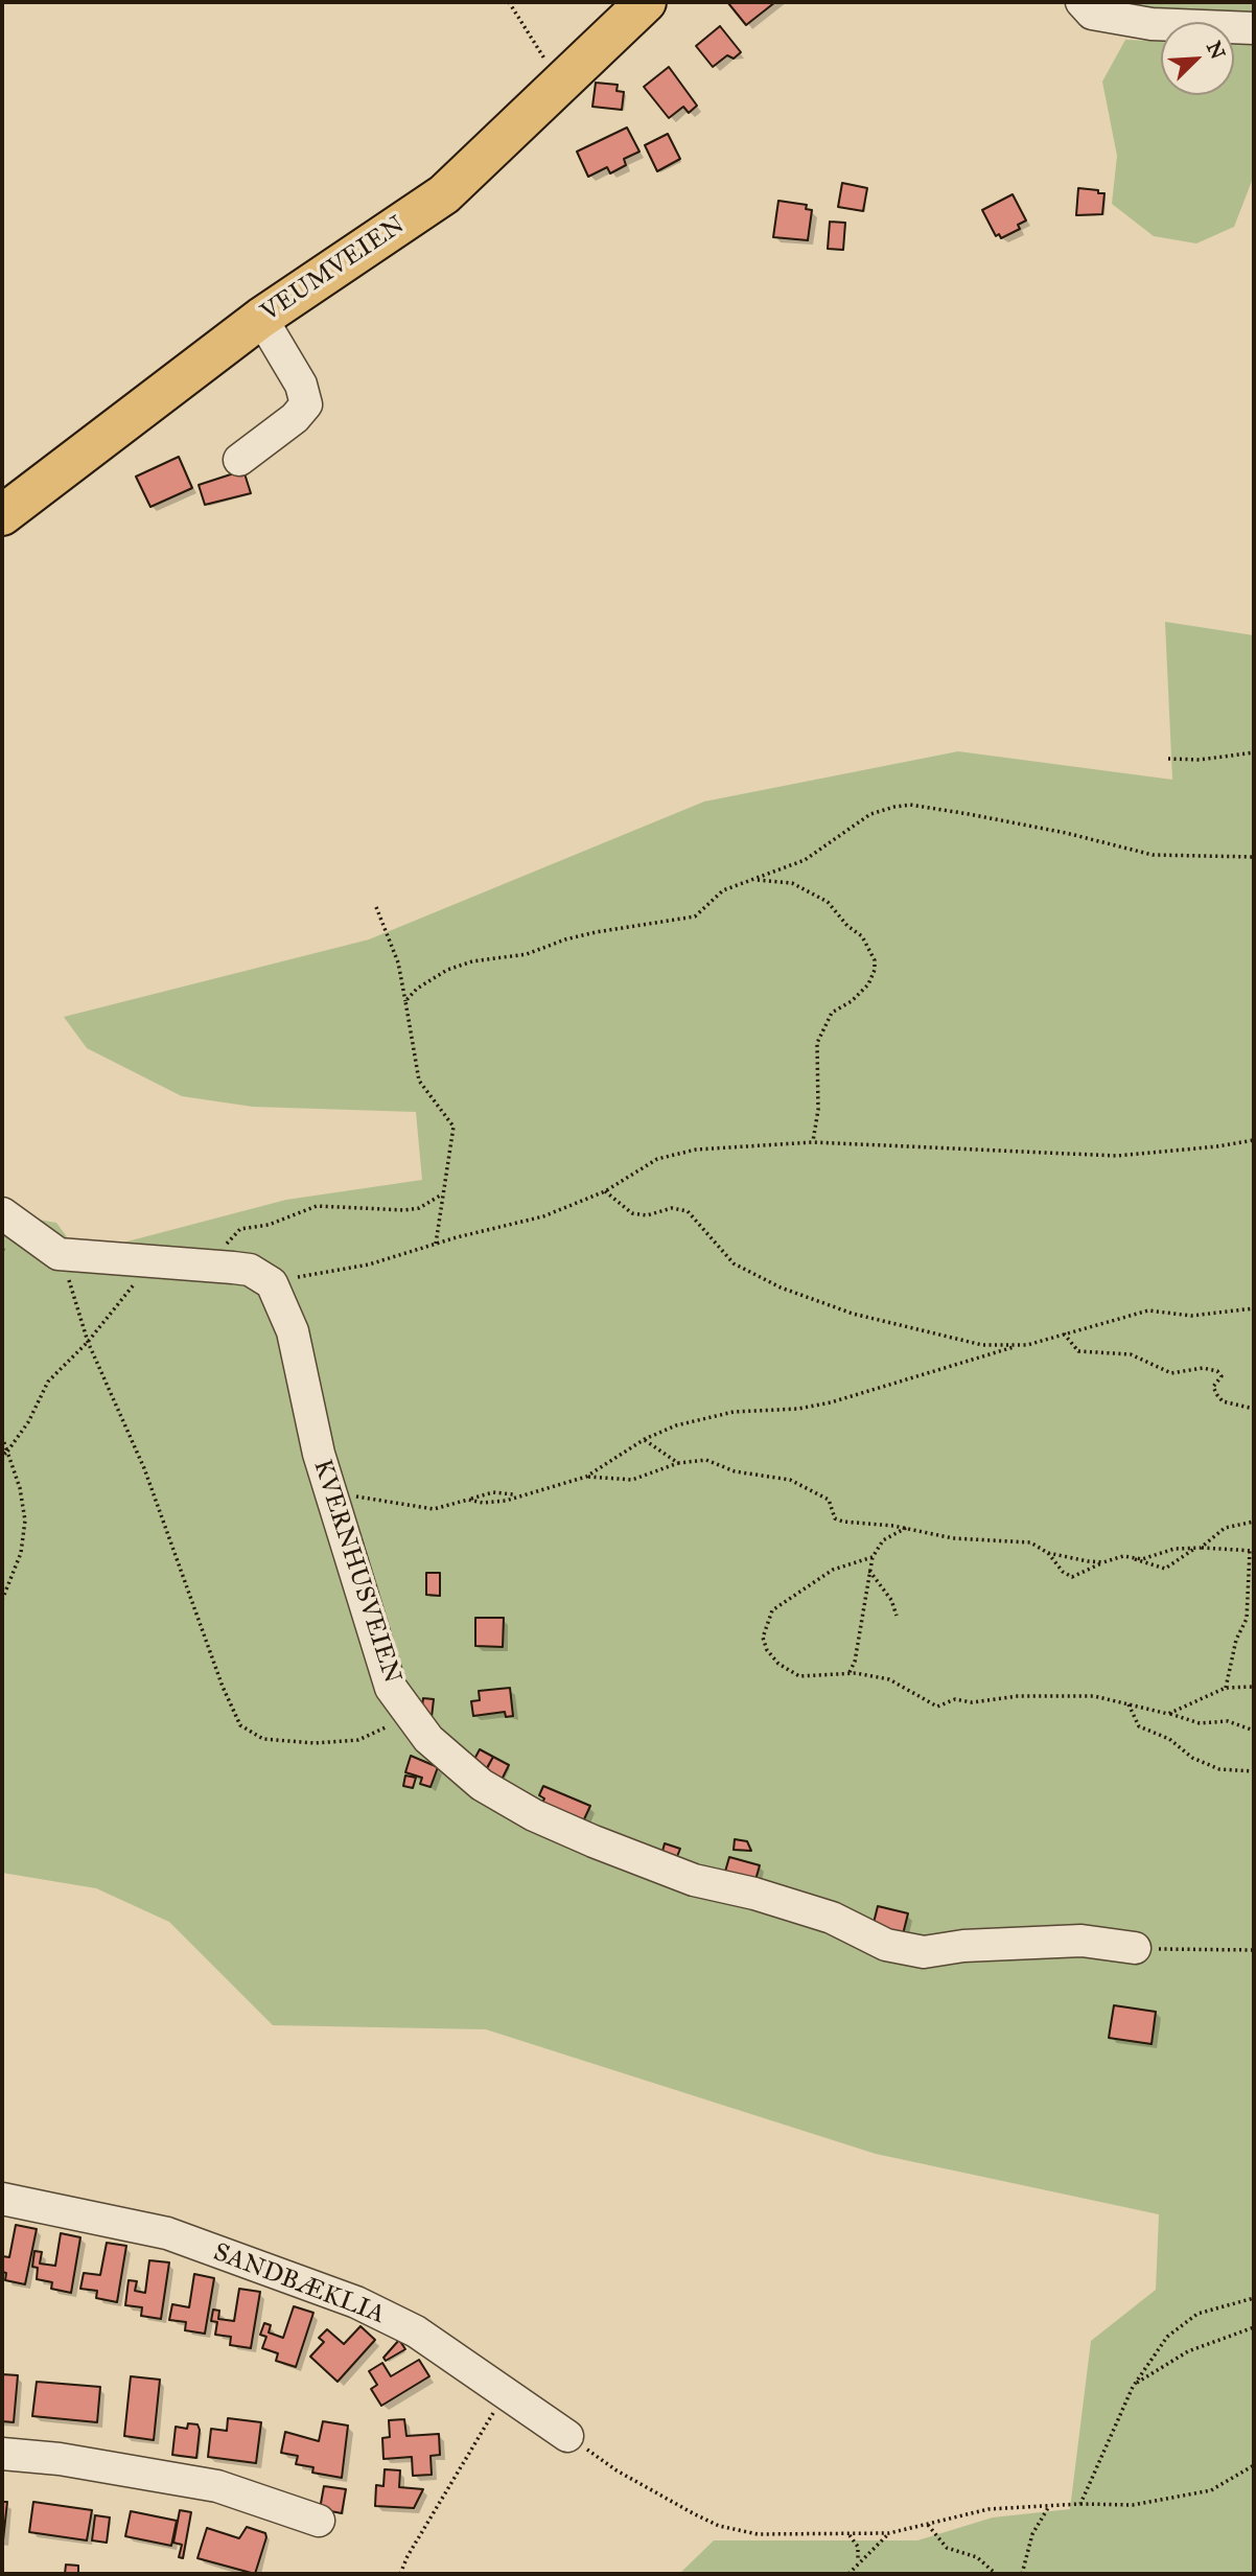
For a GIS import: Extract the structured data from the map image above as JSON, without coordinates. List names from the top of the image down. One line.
{"streets":{"main road":["VEUMVEIEN"],"street":["KVERNHUSVEIEN","SANDBÆKLIA"]},"north":"top right"}
